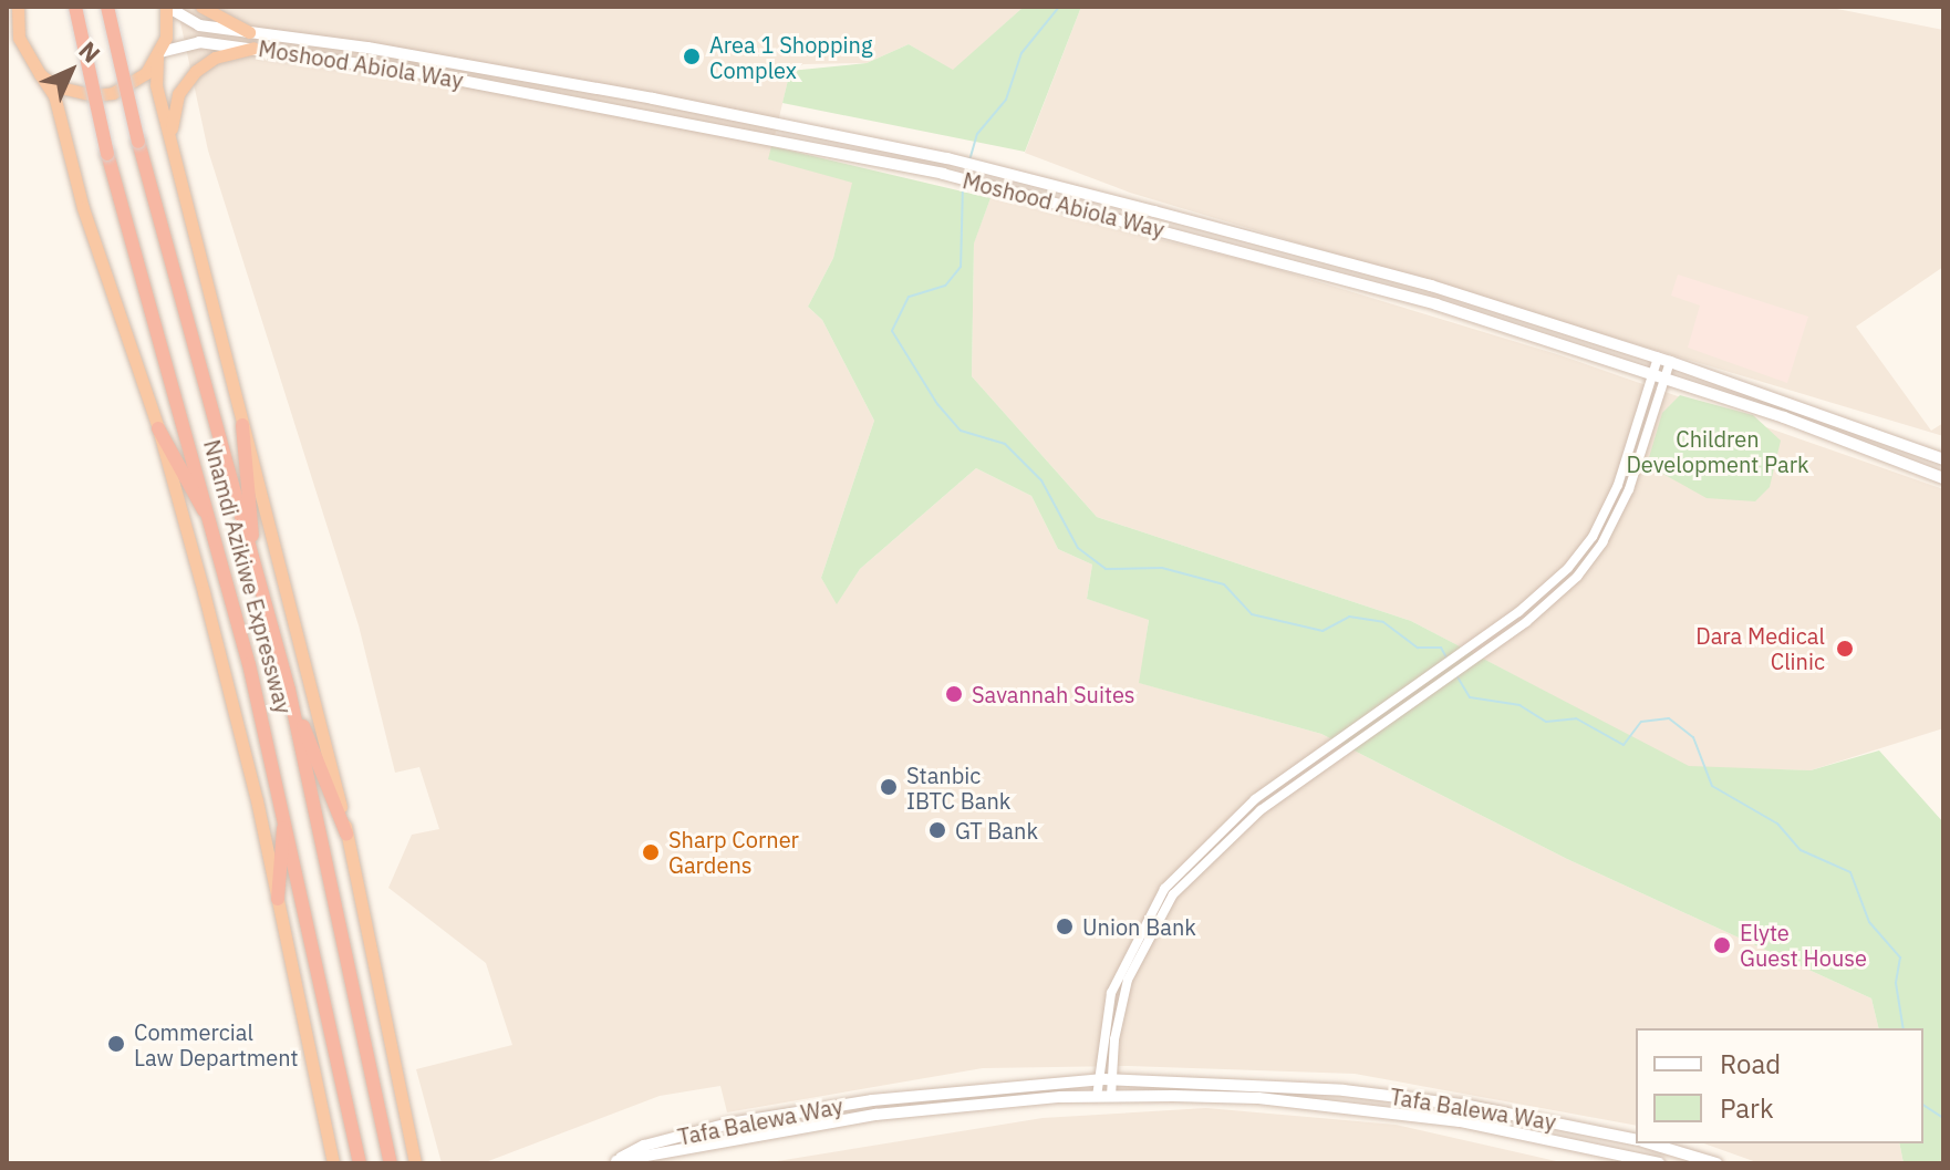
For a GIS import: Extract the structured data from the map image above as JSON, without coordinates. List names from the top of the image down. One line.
{"streets":{"highway":["Nnamdi Azikiwe Expressway"],"main road":["Moshood Abiola Way","Tafa Balewa Way"]},"crossings":[["Moshood Abiola Way","Nnamdi Azikiwe Expressway"]],"parks":["Children Development Park"],"places":["Area 1 Shopping Complex","Dara Medical Clinic","Savannah Suites","Stanbic IBTC Bank","GT Bank","Sharp Corner Gardens","Union Bank","Elyte Guest House","Commercial Law Department"],"legend":["Road","Park"],"north":"top right"}
